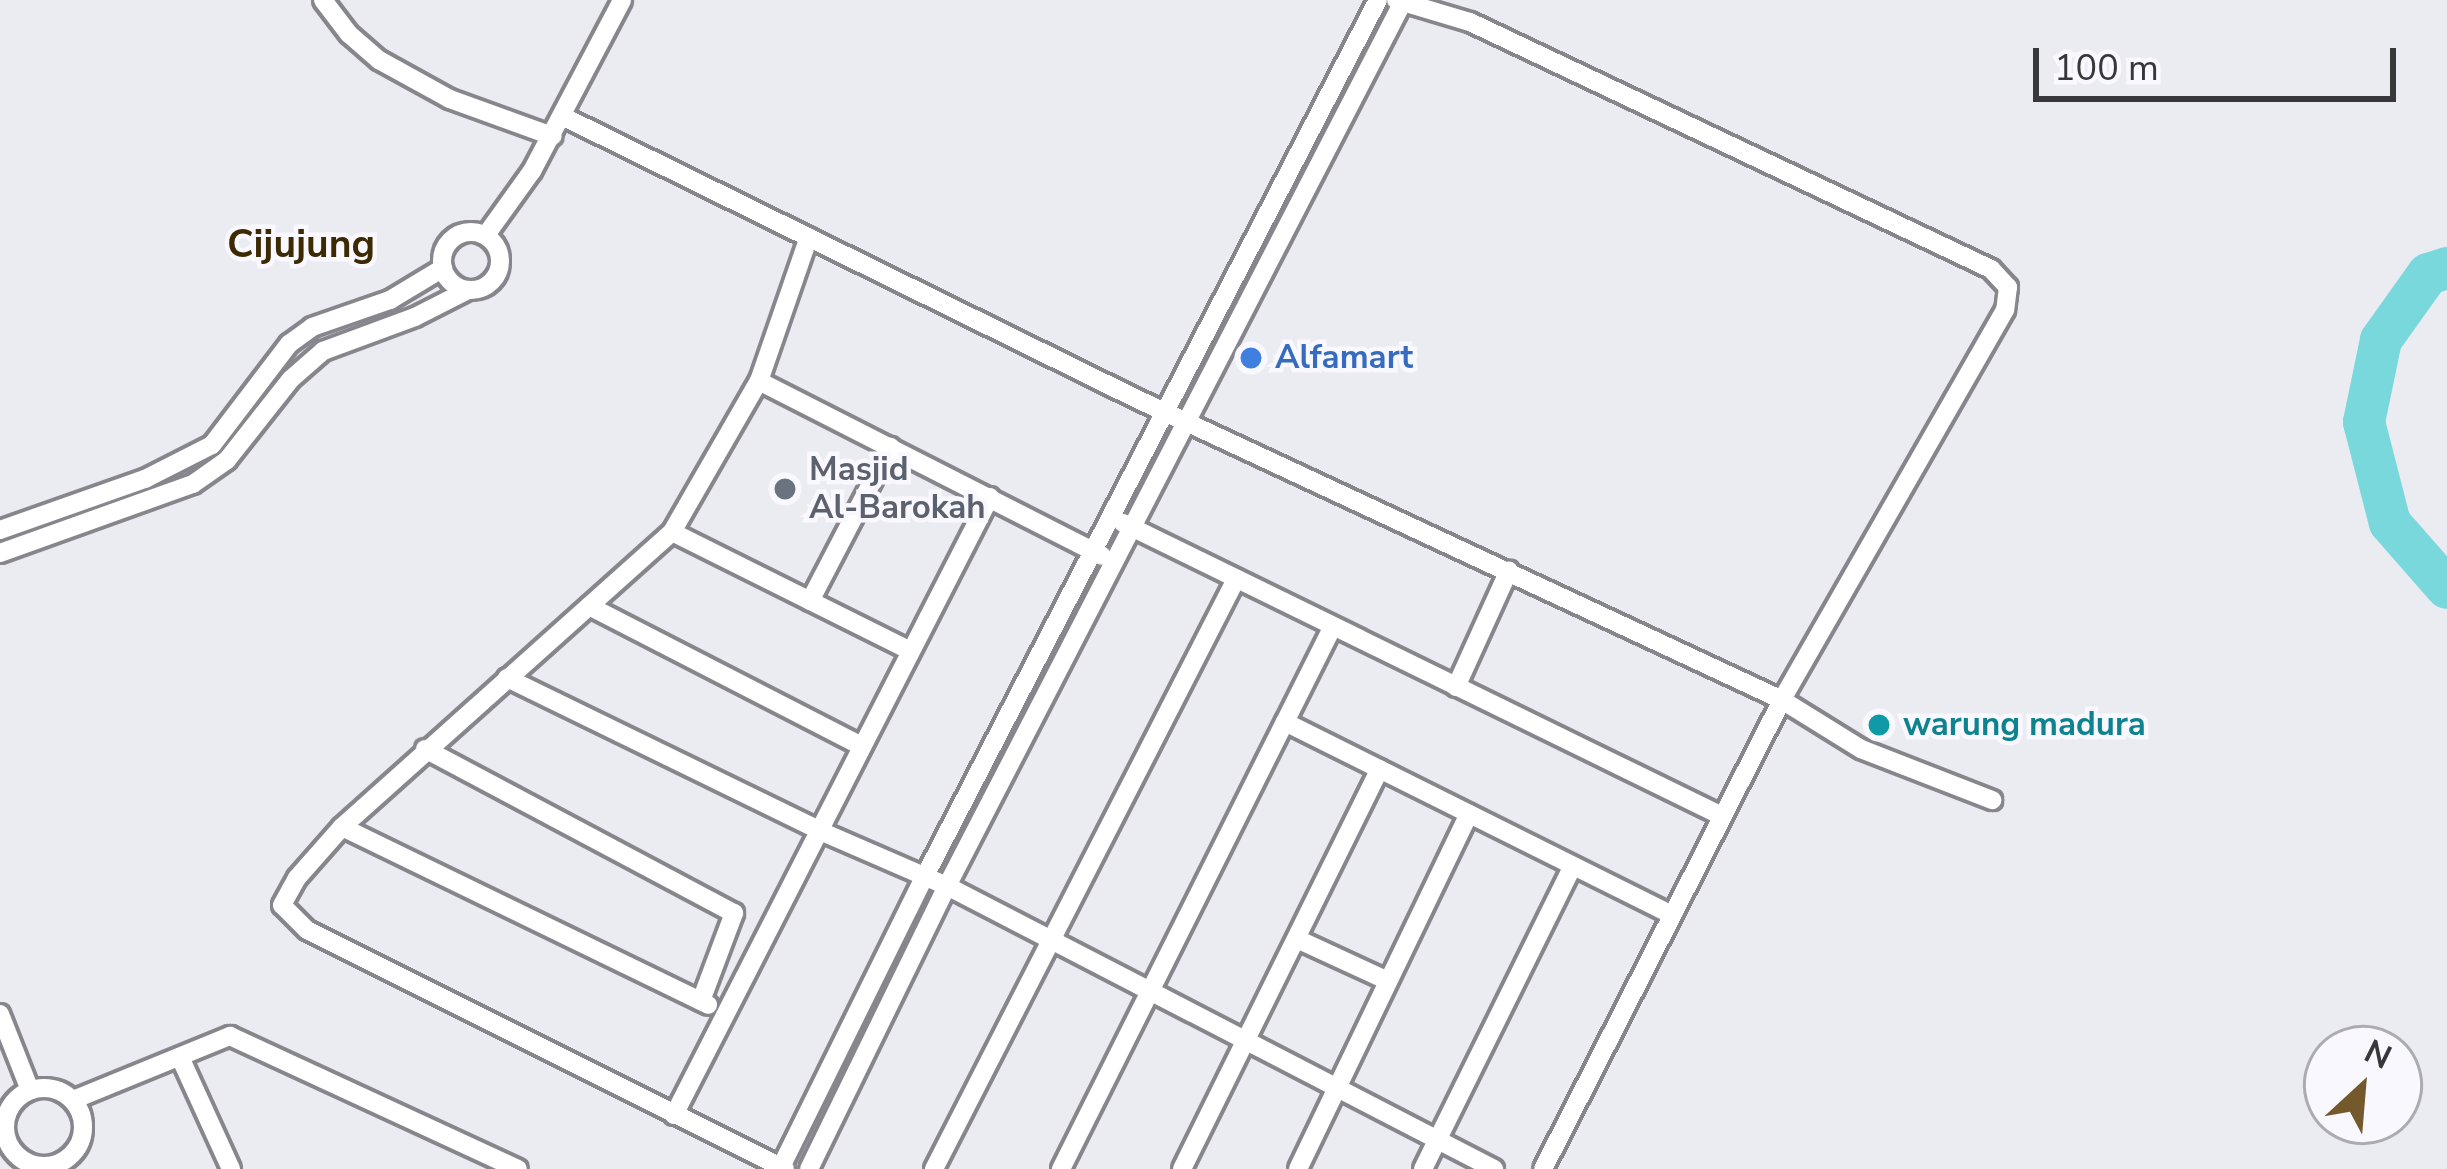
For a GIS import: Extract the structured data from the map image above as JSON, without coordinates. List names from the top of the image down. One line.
{"districts":["Cijujung"],"places":["Alfamart","Masjid Al-Barokah","warung madura"],"scale_bar":"100 m","north":"top right"}
